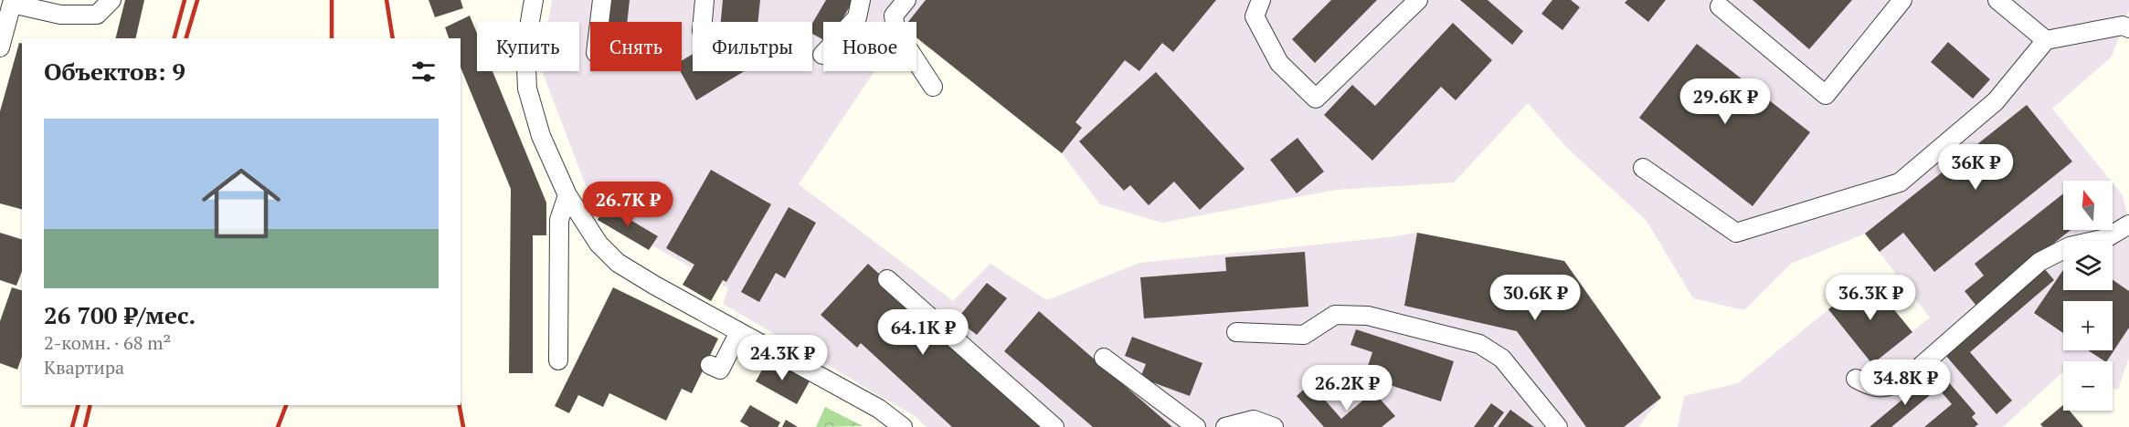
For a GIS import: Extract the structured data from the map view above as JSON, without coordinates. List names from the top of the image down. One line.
{"north":"top","page":{"chip":["Купить","Снять","Фильтры","Новое"],"heading":"Объектов: 9","price":["29.6K ₽","36K ₽","26.7K ₽","30.6K ₽","36.3K ₽","64.1K ₽","24.3K ₽","34.8K ₽","26.2K ₽"],"list":[{"name":"26 700 ₽/мес.","note":"2-комн. · 68 m² · Квартира"}],"map_buttons":["+","−"]}}
